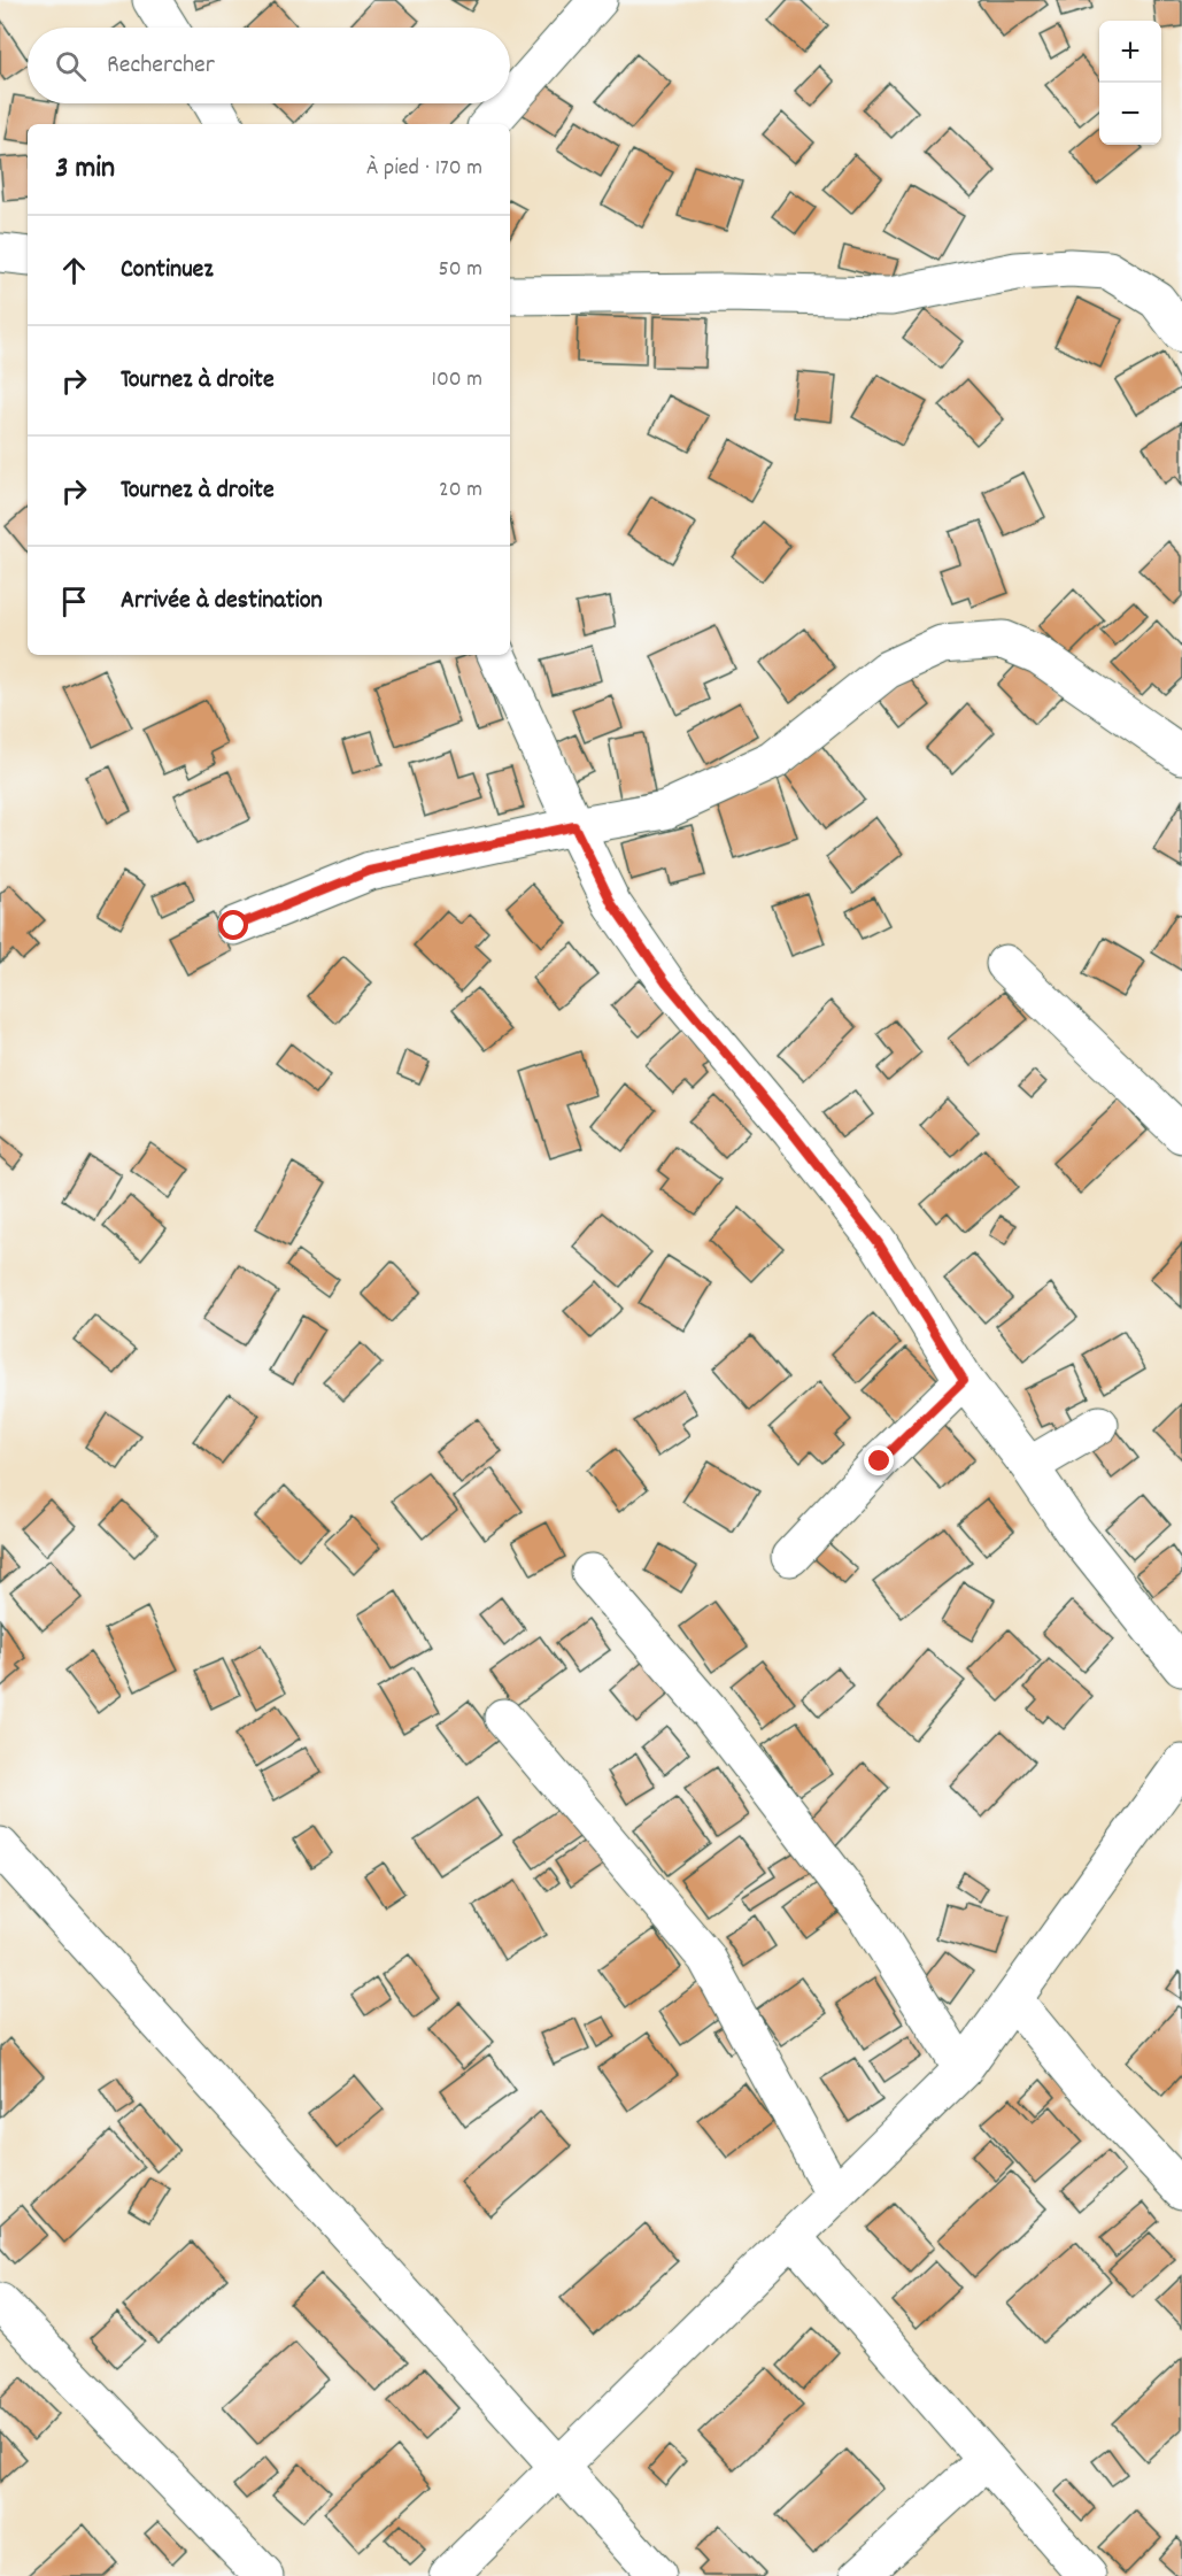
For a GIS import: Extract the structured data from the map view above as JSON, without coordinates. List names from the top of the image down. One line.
{"page":{"map_buttons":["+","−"],"search":"Rechercher","heading":["3 min","À pied · 170 m"],"list":[["Continuez","50 m"],["Tournez à droite","100 m"],["Tournez à droite","20 m"],"Arrivée à destination"]}}
